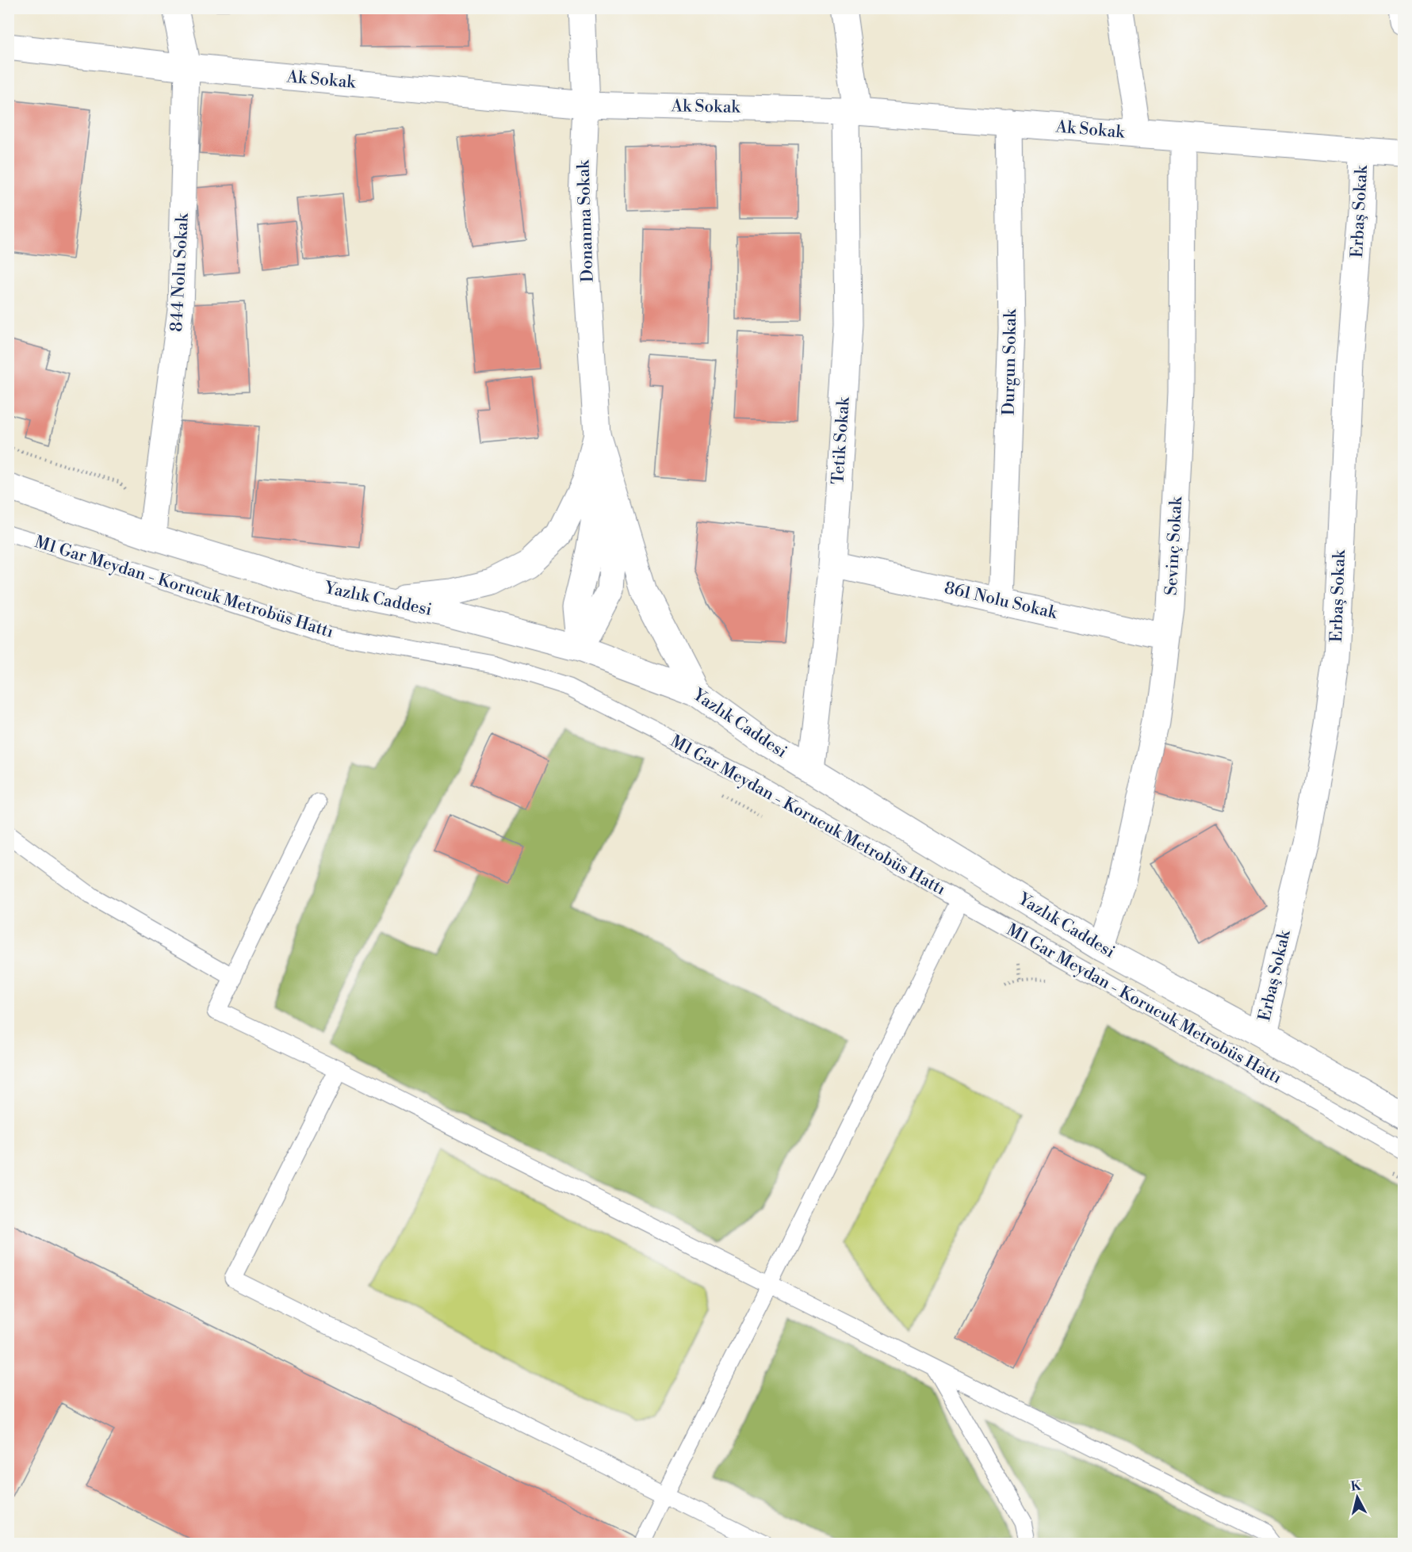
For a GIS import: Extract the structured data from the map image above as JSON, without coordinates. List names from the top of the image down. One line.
{"streets":{"street":["Ak Sokak","Erbaş Sokak","Donanma Sokak","844 Nolu Sokak","Durgun Sokak","Tetik Sokak","Sevinç Sokak","Yazlık Caddesi","861 Nolu Sokak"],"lane":["M1 Gar Meydan - Korucuk Metrobüs Hattı"]},"crossings":[["Ak Sokak","Erbaş Sokak"],["Ak Sokak","Donanma Sokak"],["Ak Sokak","844 Nolu Sokak"],["Ak Sokak","Durgun Sokak"],["Ak Sokak","Tetik Sokak"],["Ak Sokak","Sevinç Sokak"],["Erbaş Sokak","Yazlık Caddesi"],["844 Nolu Sokak","Yazlık Caddesi"],["Durgun Sokak","861 Nolu Sokak"],["Tetik Sokak","Yazlık Caddesi"],["Tetik Sokak","861 Nolu Sokak"],["Sevinç Sokak","Yazlık Caddesi"],["Sevinç Sokak","861 Nolu Sokak"]],"north":"top"}
